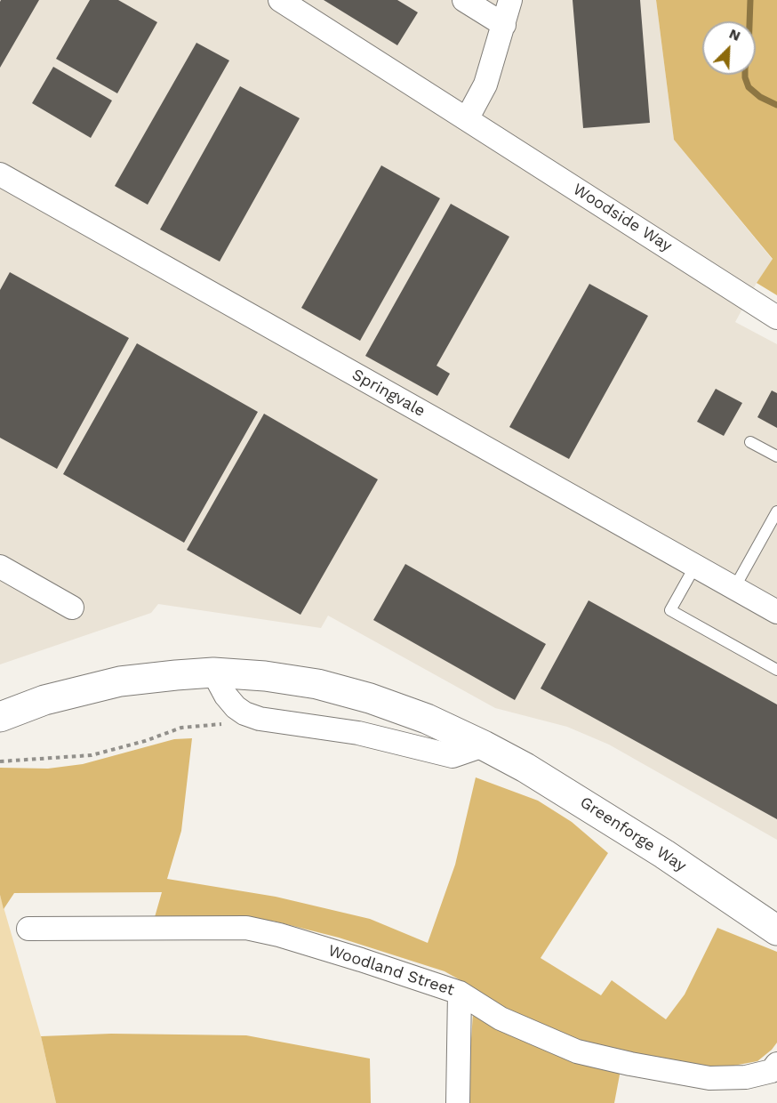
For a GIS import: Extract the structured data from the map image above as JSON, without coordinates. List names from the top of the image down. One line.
{"streets":{"street":["Woodside Way","Springvale","Greenforge Way","Woodland Street"]},"north":"top right"}
